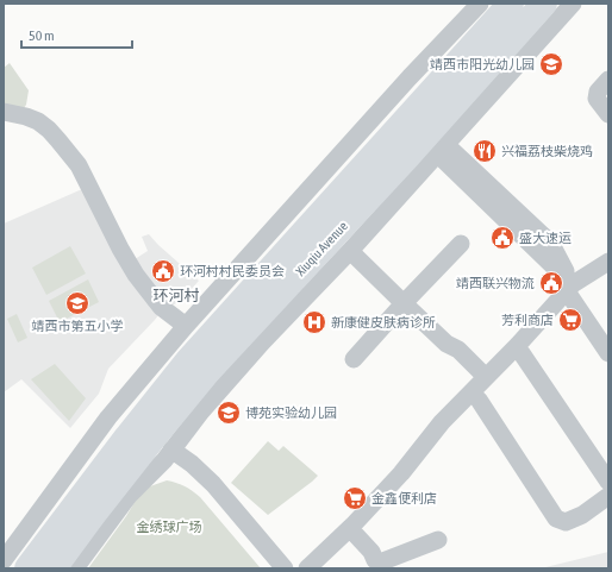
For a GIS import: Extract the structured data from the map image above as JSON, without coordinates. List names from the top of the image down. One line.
{"streets":{"main road":["Xiuqiu Avenue"]},"districts":["环河村"],"parks":["金绣球广场"],"places":{"school or university":["靖西市阳光幼儿园","靖西市第五小学","博苑实验幼儿园"],"restaurant":["兴福荔枝柴烧鸡"],"public building":["盛大速运","环河村村民委员会","靖西联兴物流"],"supermarket":["芳利商店","金鑫便利店"],"hospital":["新康健皮肤病诊所"]},"scale_bar":"50 m"}
